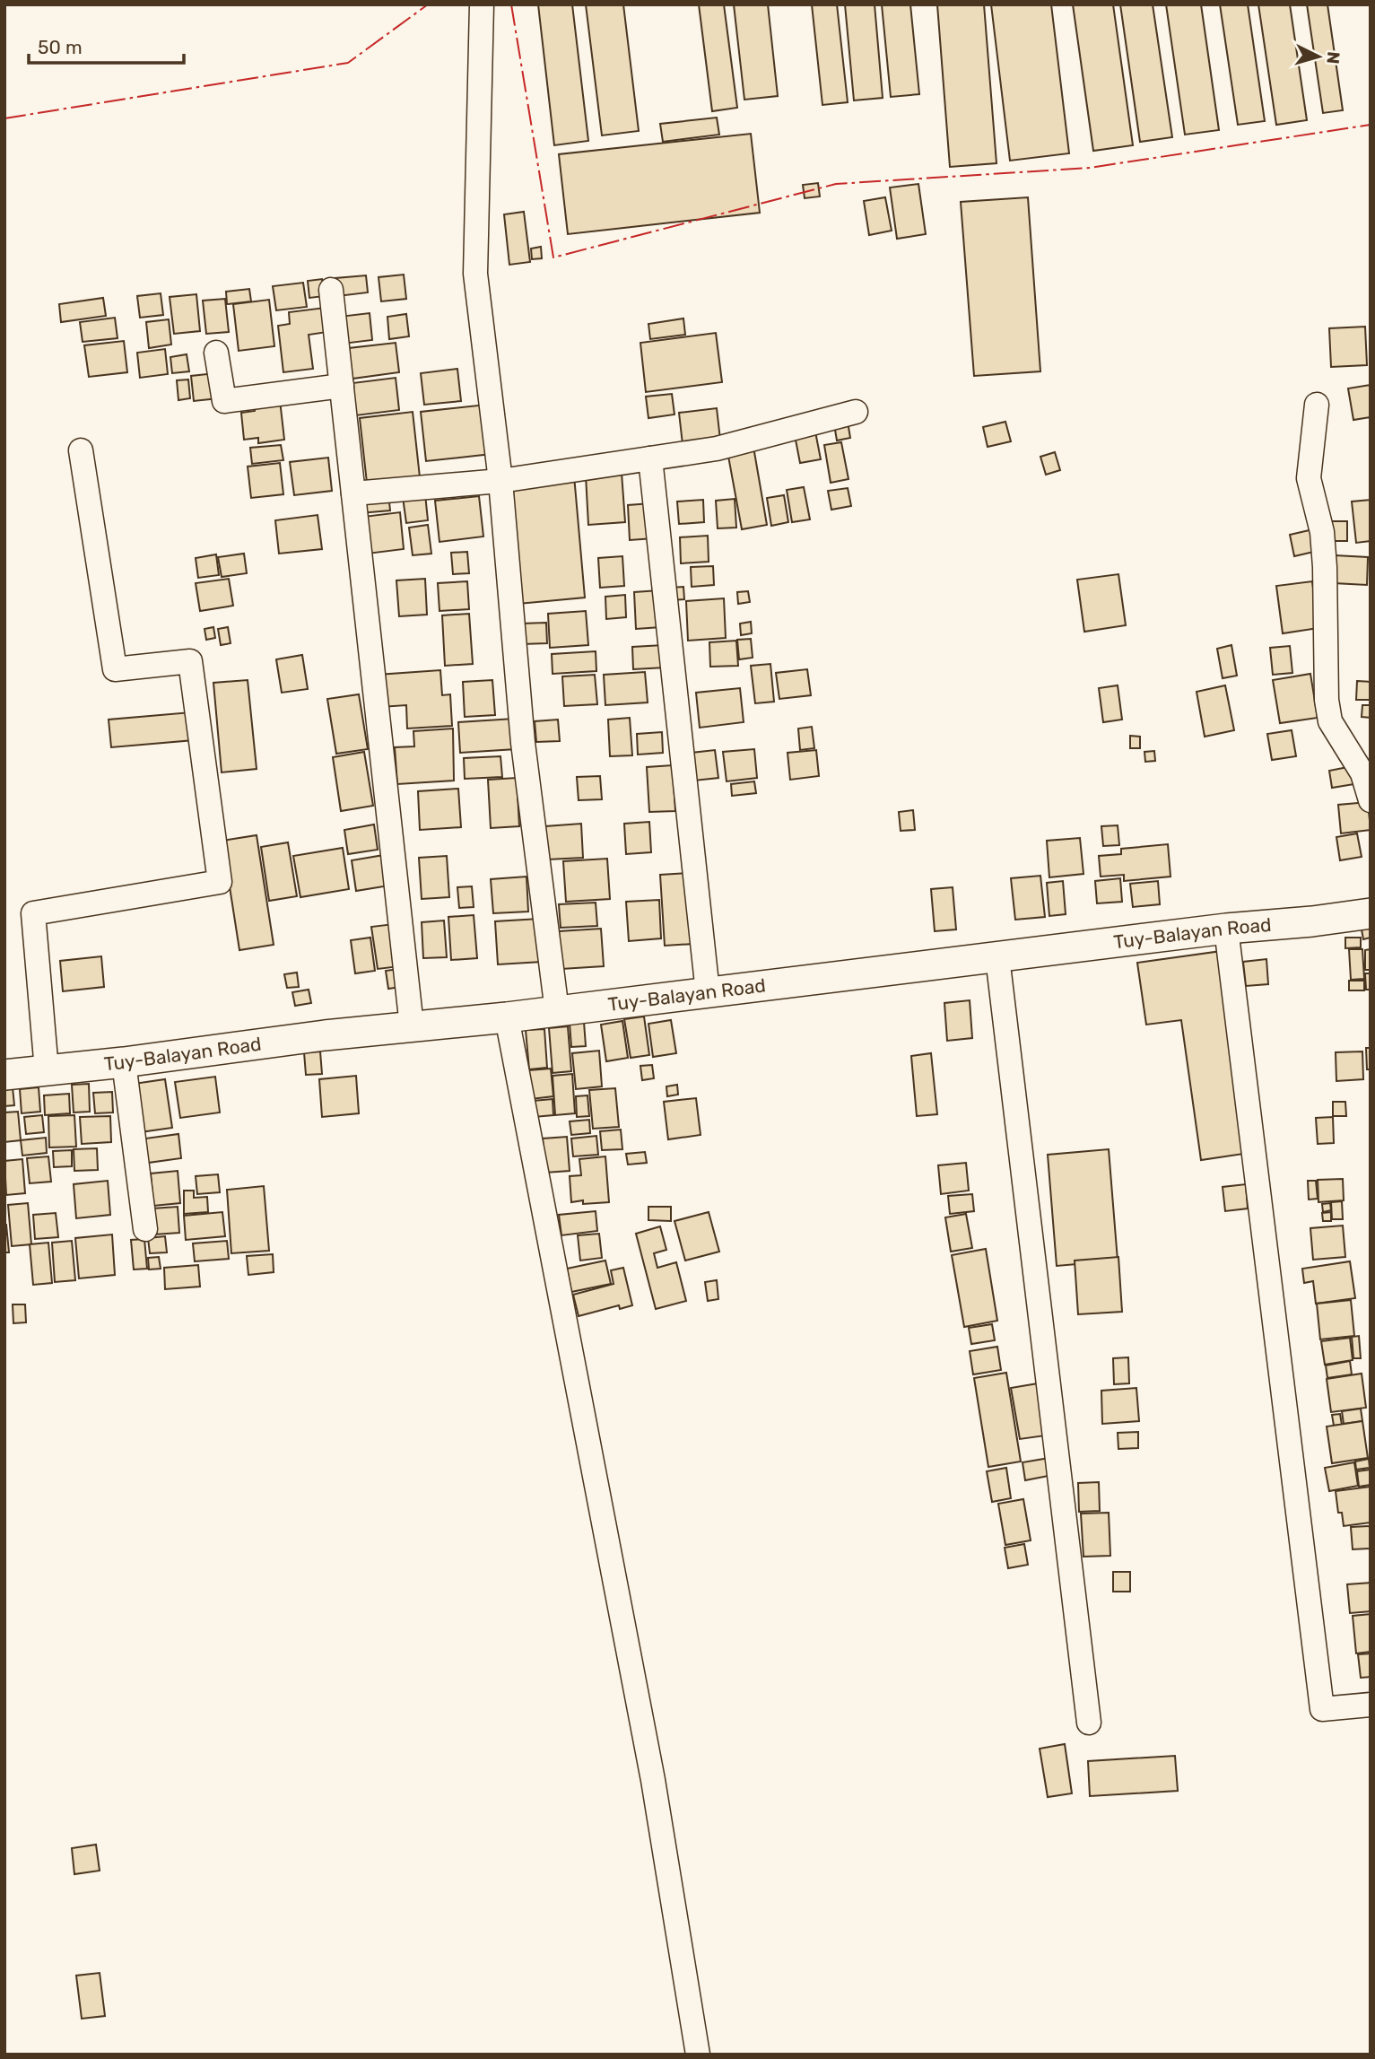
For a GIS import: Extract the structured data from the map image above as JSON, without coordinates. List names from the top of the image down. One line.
{"streets":{"main road":["Tuy-Balayan Road"]},"scale_bar":"50 m","north":"right"}
